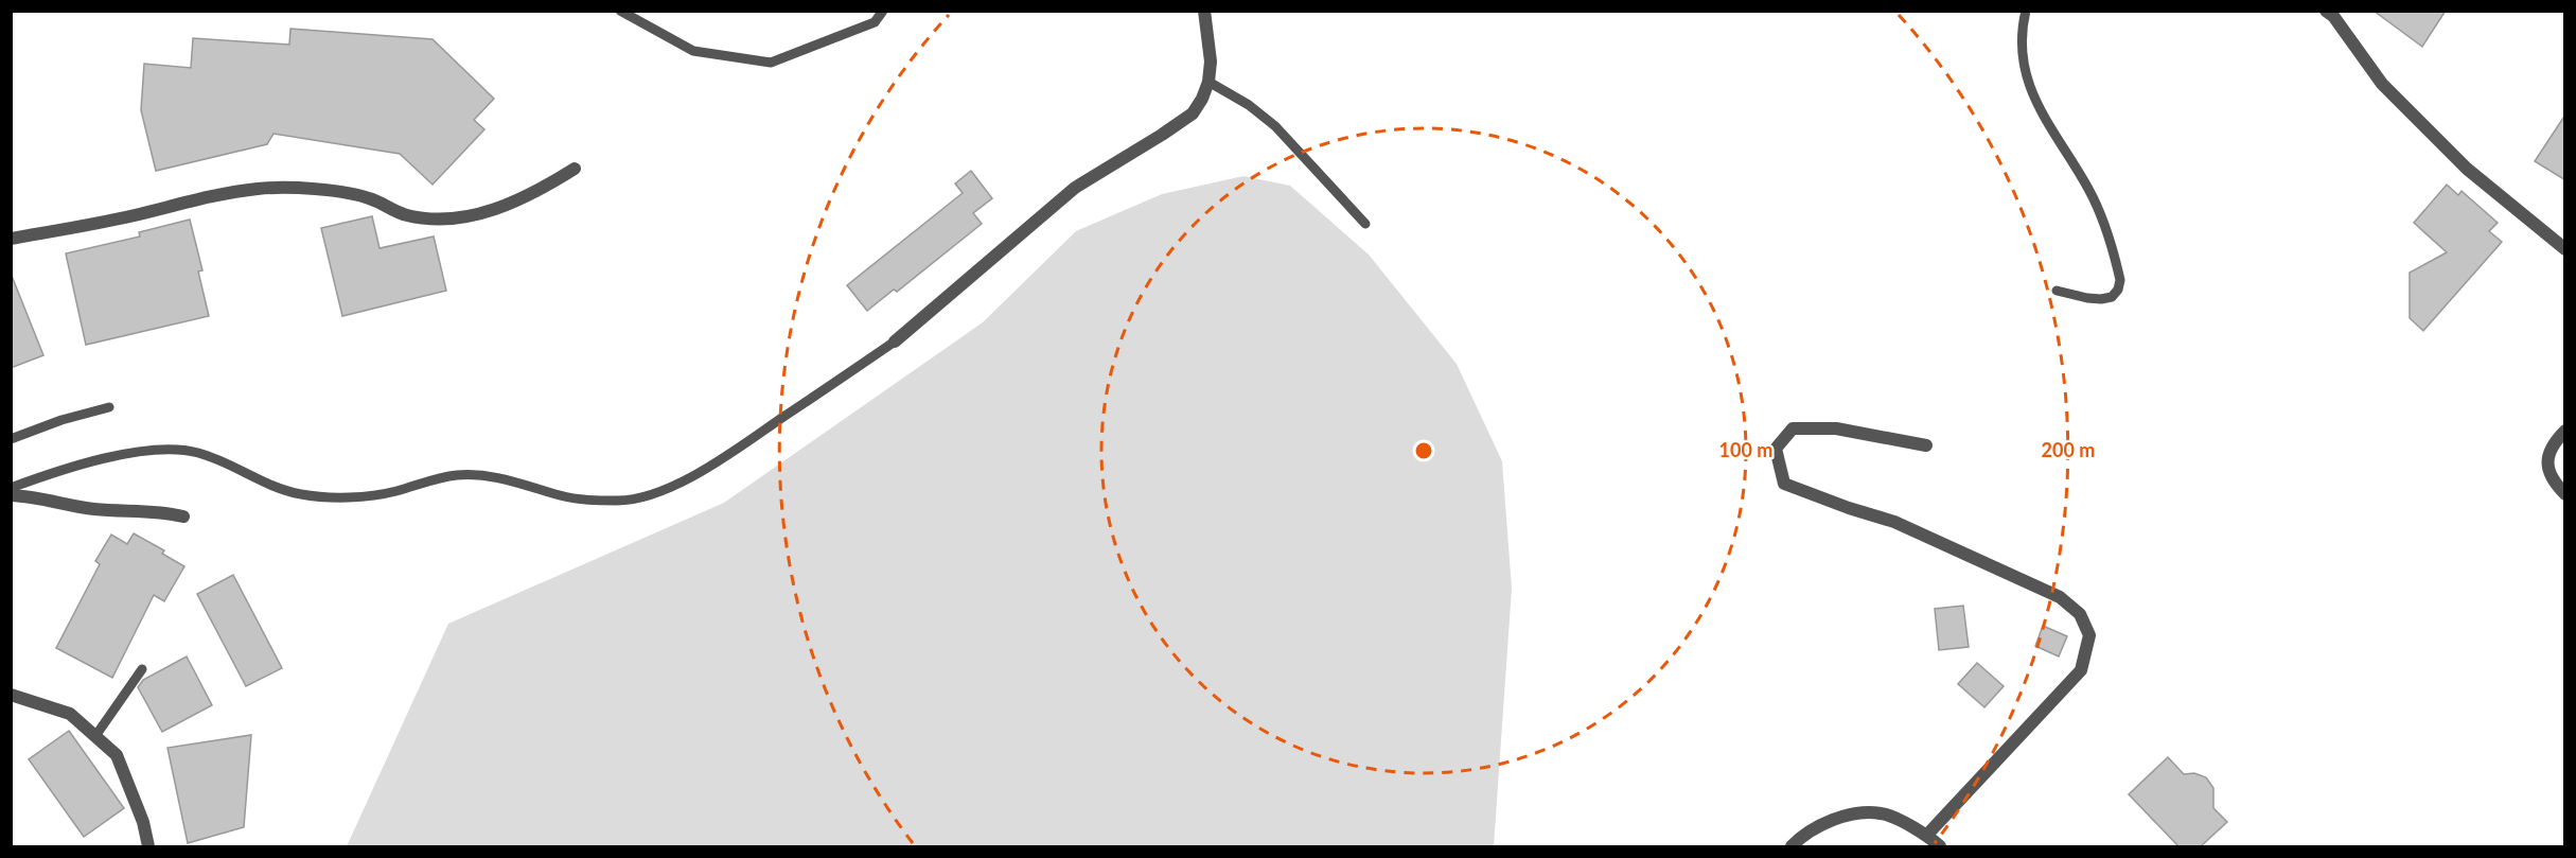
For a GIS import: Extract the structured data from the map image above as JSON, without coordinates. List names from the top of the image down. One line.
{"rings":["100 m","200 m"]}
